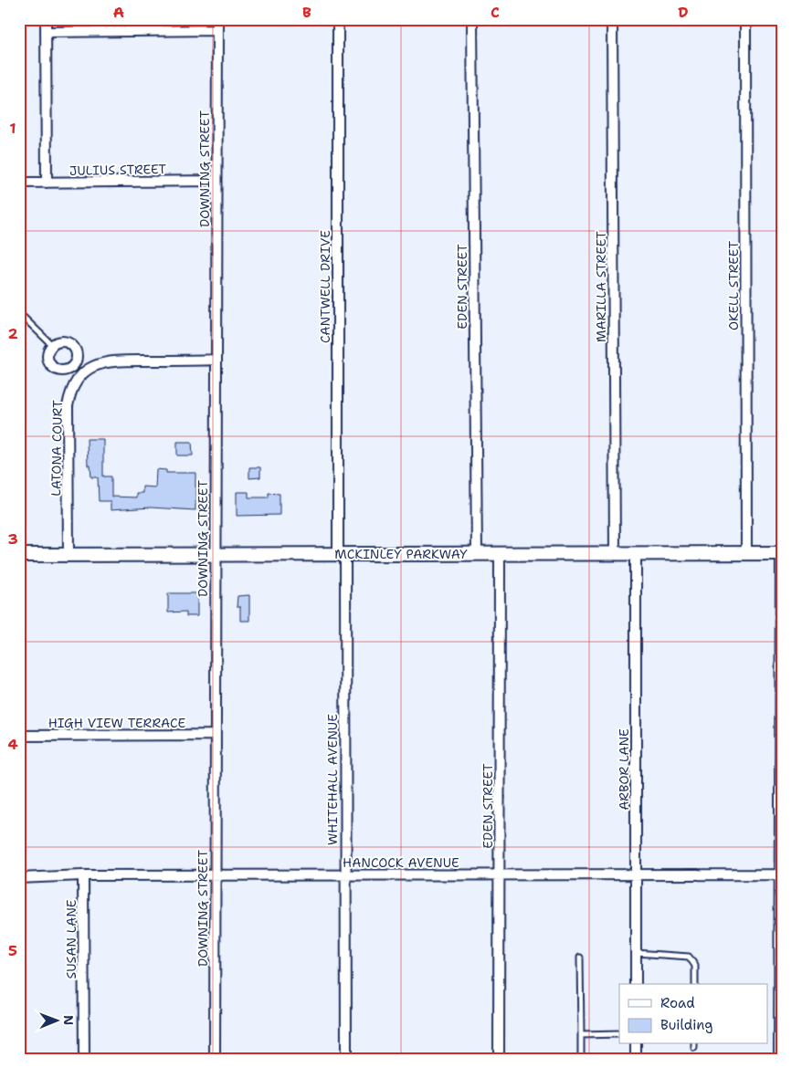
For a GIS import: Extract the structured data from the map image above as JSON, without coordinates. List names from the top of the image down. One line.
{"streets":{"street":["DOWNING STREET","JULIUS STREET","OKELL STREET","CANTWELL DRIVE","EDEN STREET","MARILLA STREET","LATONA COURT","MCKINLEY PARKWAY","HIGH VIEW TERRACE","ARBOR LANE","WHITEHALL AVENUE","HANCOCK AVENUE","SUSAN LANE"]},"crossings":[["DOWNING STREET","JULIUS STREET"],["DOWNING STREET","MCKINLEY PARKWAY"],["DOWNING STREET","HIGH VIEW TERRACE"],["DOWNING STREET","HANCOCK AVENUE"],["OKELL STREET","MCKINLEY PARKWAY"],["CANTWELL DRIVE","MCKINLEY PARKWAY"],["CANTWELL DRIVE","WHITEHALL AVENUE"],["EDEN STREET","MCKINLEY PARKWAY"],["EDEN STREET","HANCOCK AVENUE"],["MARILLA STREET","MCKINLEY PARKWAY"],["LATONA COURT","MCKINLEY PARKWAY"],["MCKINLEY PARKWAY","ARBOR LANE"],["MCKINLEY PARKWAY","WHITEHALL AVENUE"],["ARBOR LANE","HANCOCK AVENUE"],["WHITEHALL AVENUE","HANCOCK AVENUE"],["HANCOCK AVENUE","SUSAN LANE"]],"legend":["Road","Building"],"north":"right","grid":{"columns":["A","B","C","D"],"rows":["1","2","3","4","5"]}}
